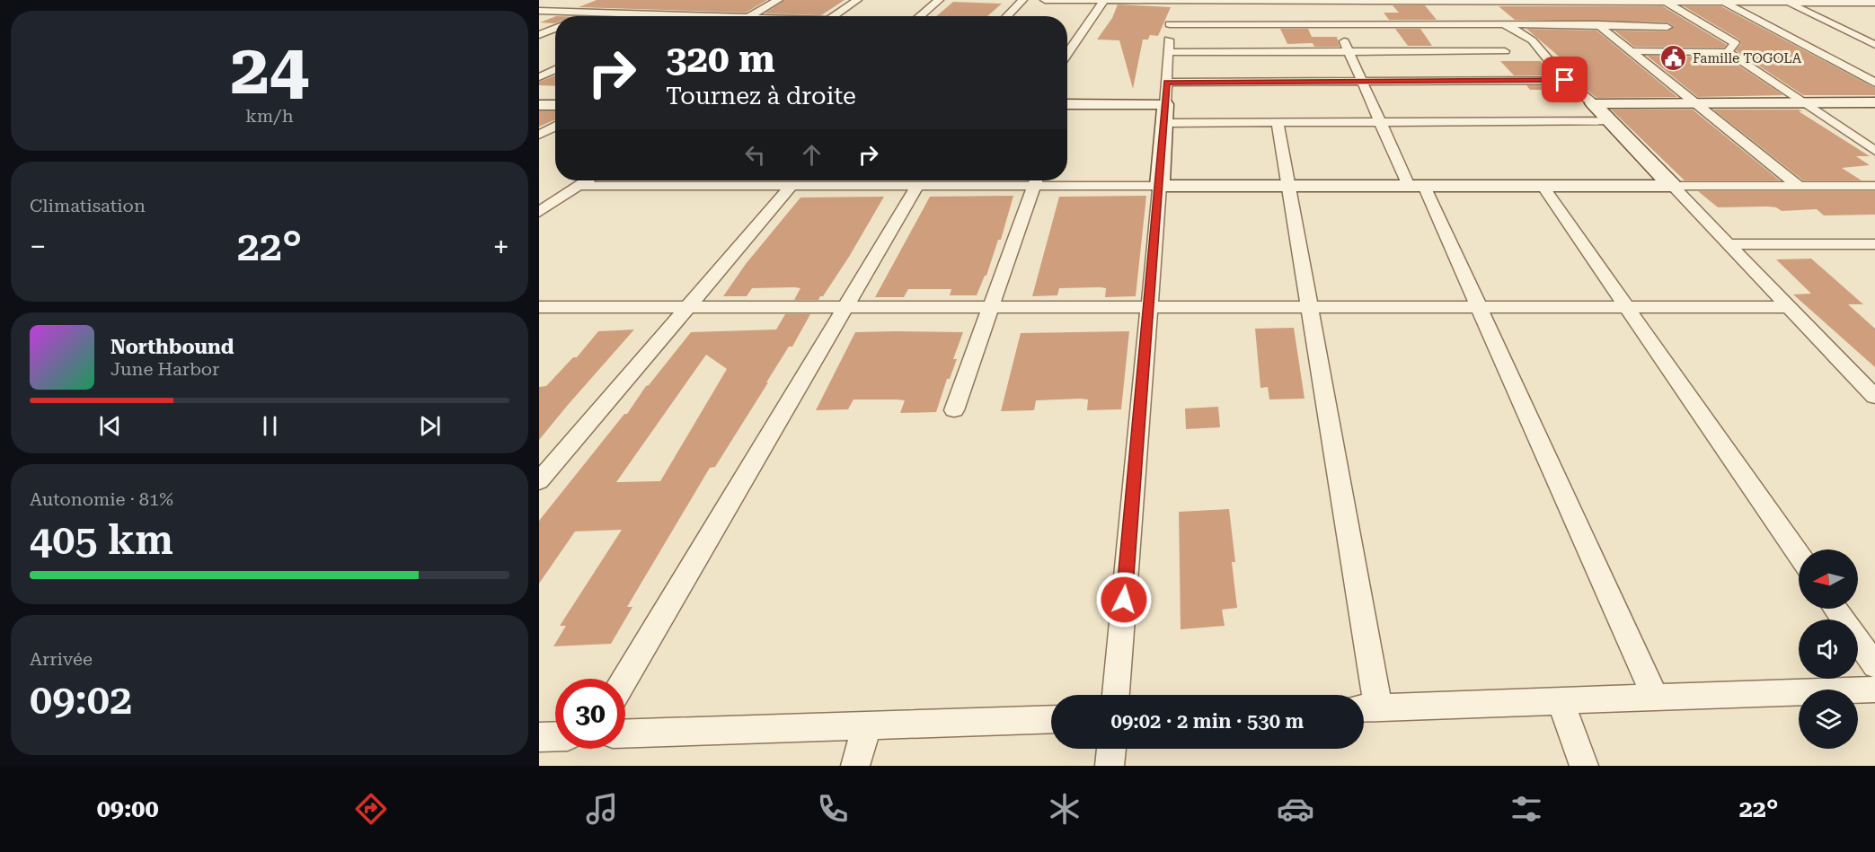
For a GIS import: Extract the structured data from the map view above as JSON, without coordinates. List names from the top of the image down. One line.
{"places":{"public building":["Famille TOGOLA"]},"north":"left","page":{"tile":[["24","km/h"],"Climatisation",["Autonomie · 81%","405 km"],["Arrivée","09:02"]],"turn":["320 m","Tournez à droite"],"heat":["−","22°","+"],"song":["Northbound","June Harbor"],"limit":"30","trip":"09:02 · 2 min · 530 m","tabs":["09:00","22°"]}}
